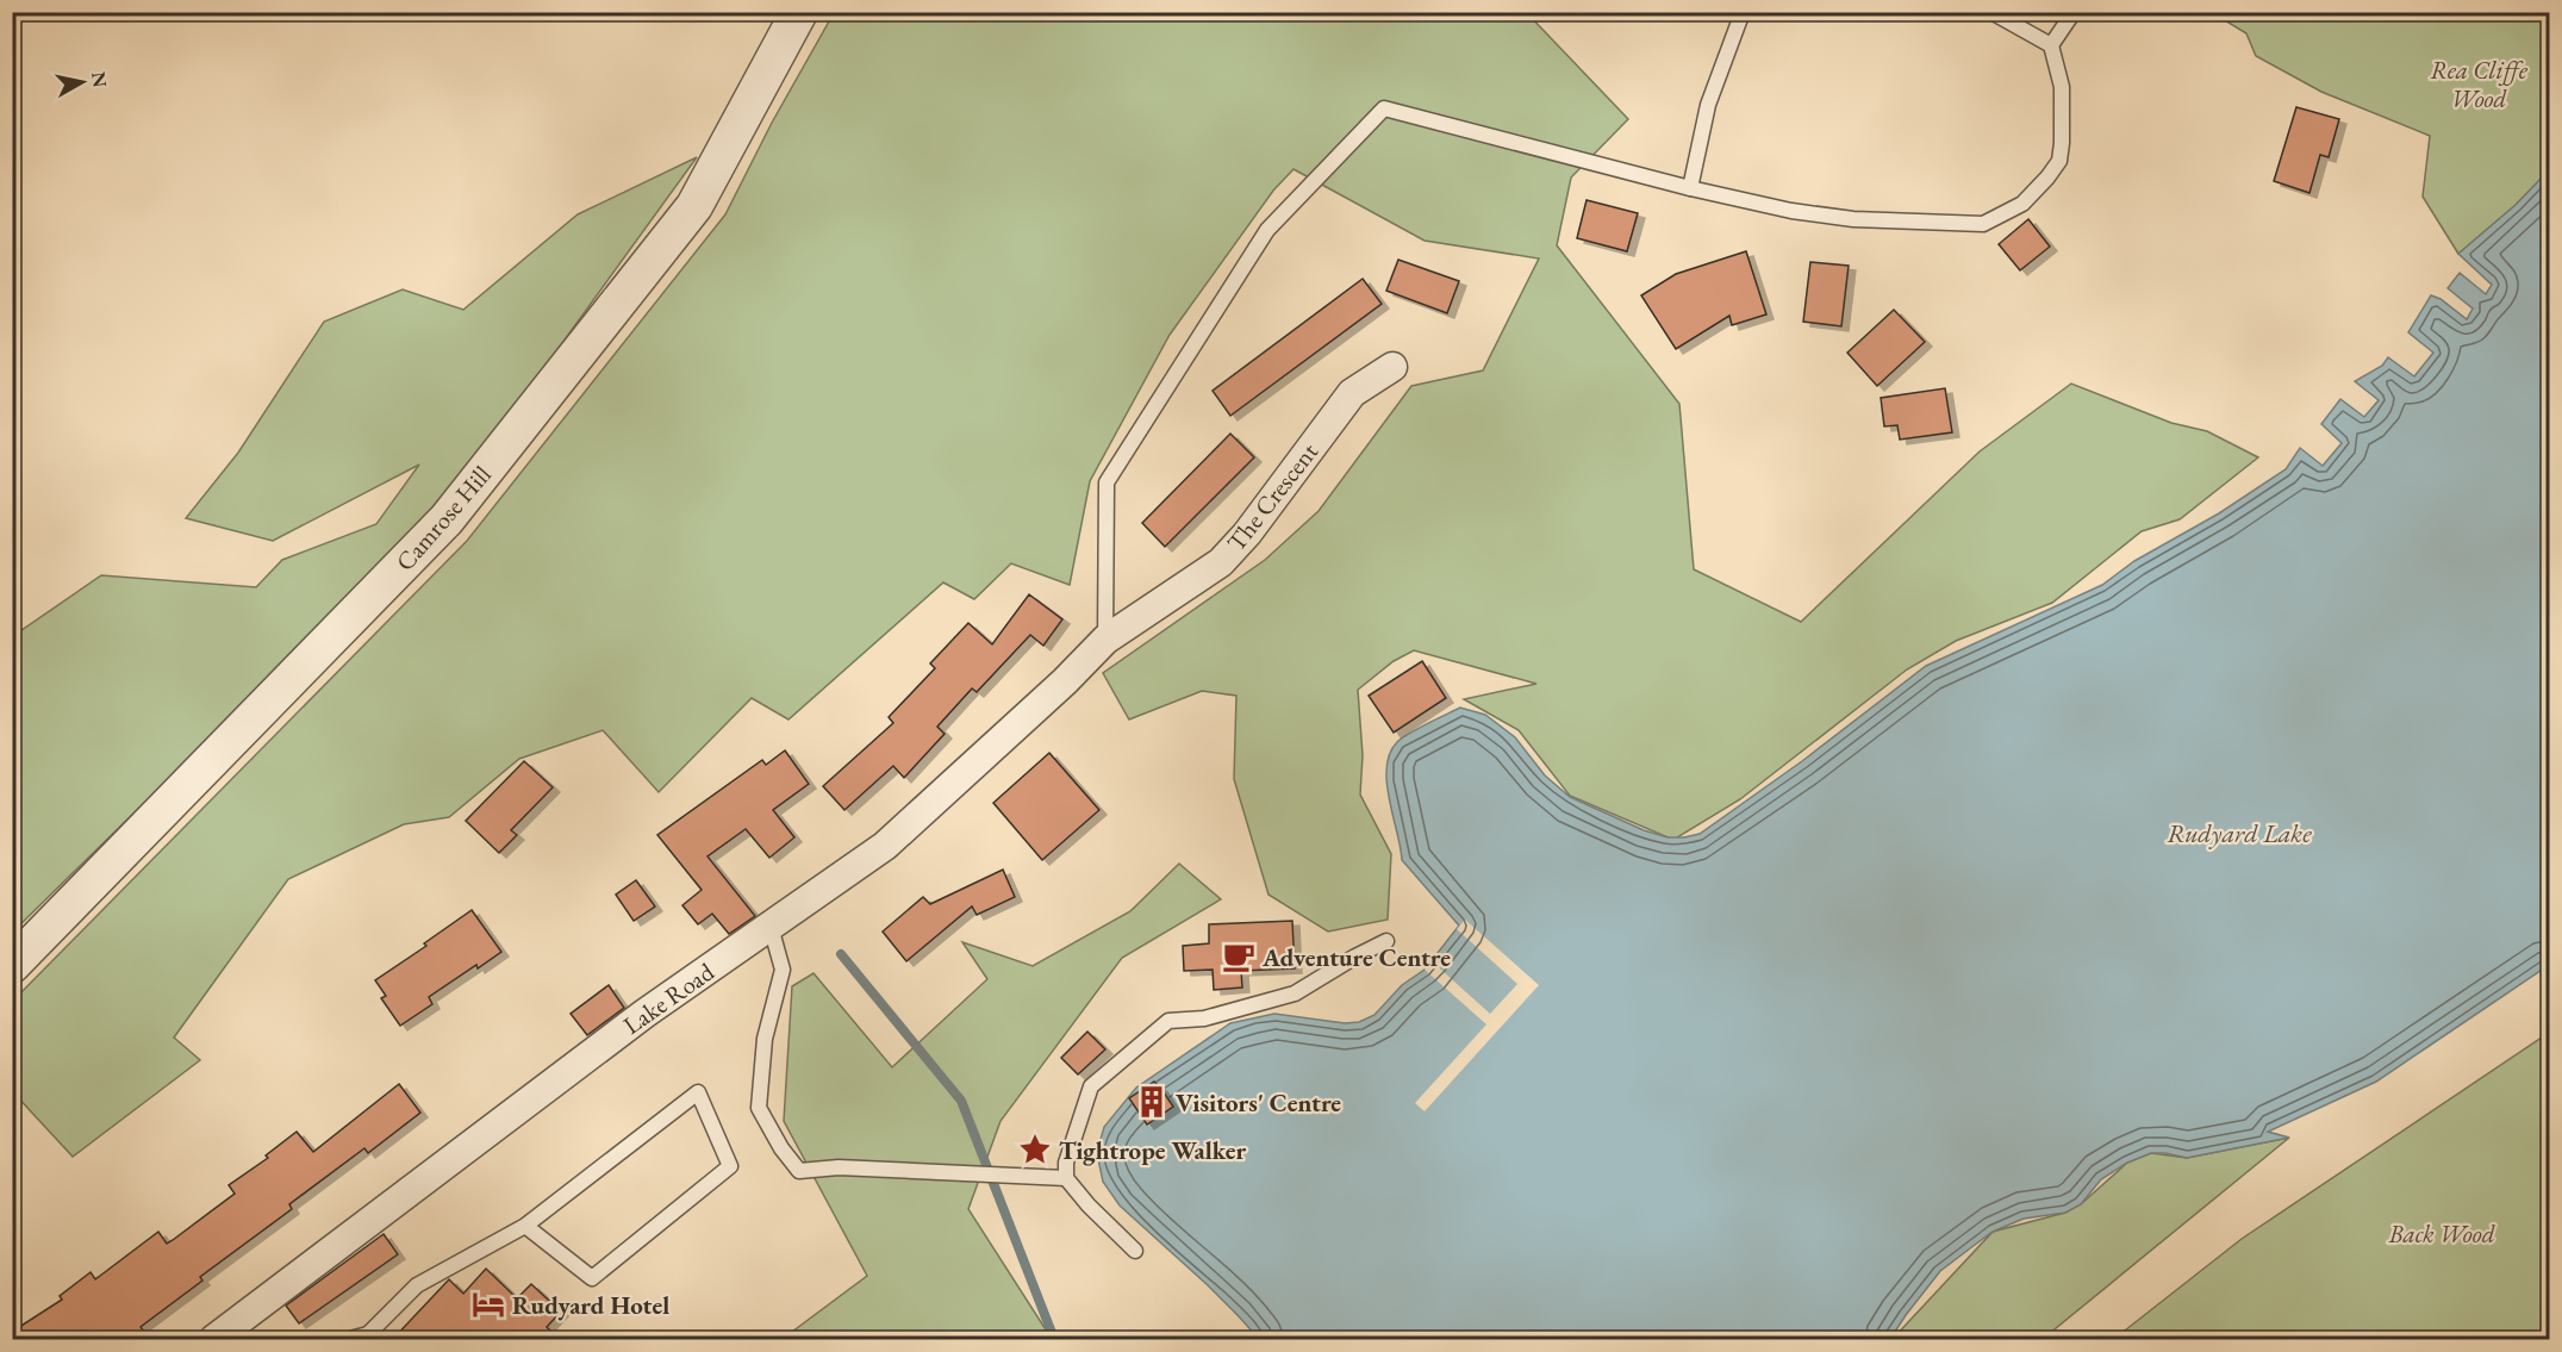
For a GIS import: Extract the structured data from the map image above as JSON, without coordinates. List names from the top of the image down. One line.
{"streets":{"street":["The Crescent","Camrose Hill","Lake Road"]},"crossings":[["The Crescent","Lake Road"]],"water":["Rudyard Lake"],"parks":["Rea Cliffe Wood","Back Wood"],"places":{"cafe":["Adventure Centre"],"building":["Visitors' Centre"],"place":["Tightrope Walker"],"hotel":["Rudyard Hotel"]},"north":"right"}
